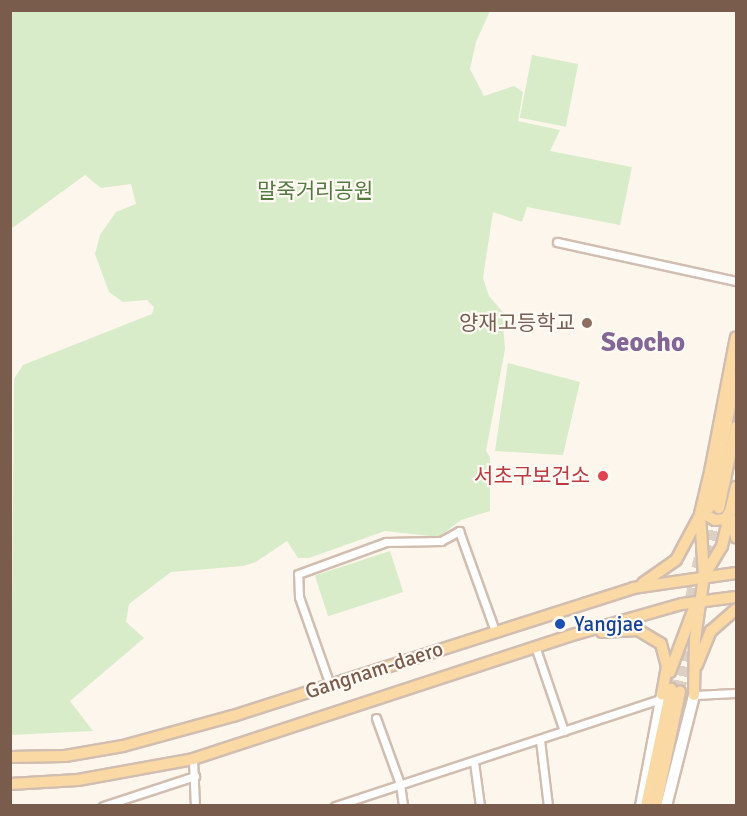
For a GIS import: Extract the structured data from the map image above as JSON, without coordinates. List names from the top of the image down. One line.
{"streets":{"main road":["Gangnam-daero"]},"districts":["Seocho"],"parks":["말죽거리공원"],"places":["양재고등학교","서초구보건소","Yangjae"]}
